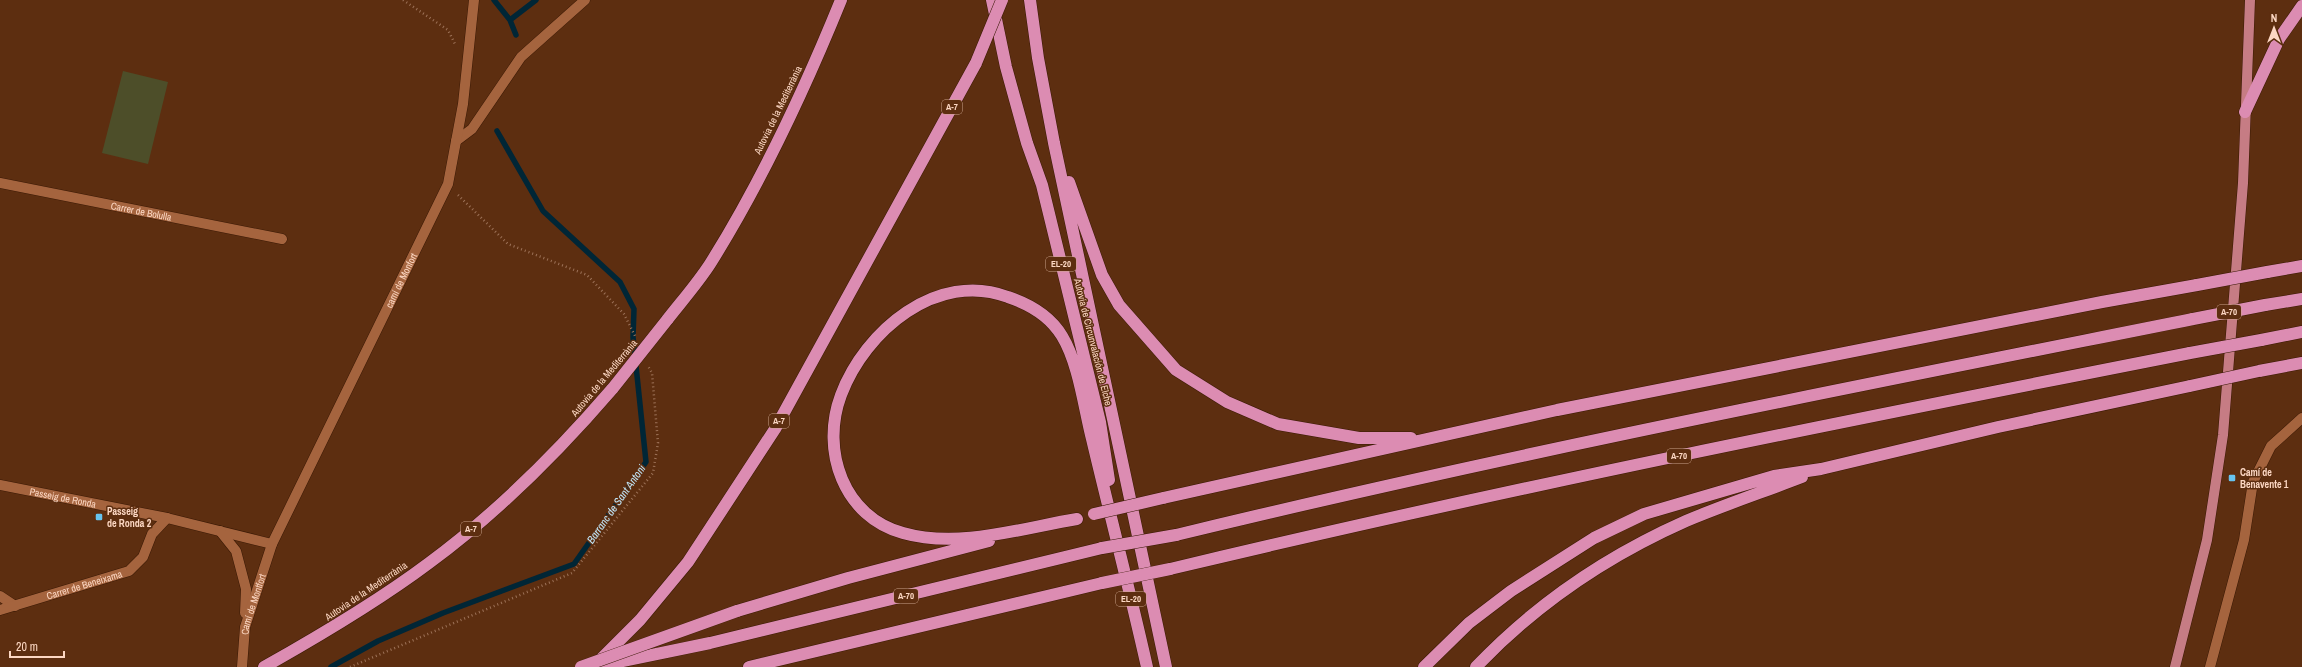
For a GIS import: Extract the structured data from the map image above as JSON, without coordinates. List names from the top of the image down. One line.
{"streets":{"highway":["A-7","Autovia de la Mediterrània","EL-20","A-70","Autovía de Circunvalación de Elche"],"street":["Carrer de Bolulla","camí de Monfort","Passeig de Ronda","Carrer de Beneixama","Camí de Montfort"]},"crossings":[["A-7","A-70"],["EL-20","Autovía de Circunvalación de Elche"],["camí de Monfort","Passeig de Ronda"],["camí de Monfort","Camí de Montfort"],["Passeig de Ronda","Carrer de Beneixama"],["Passeig de Ronda","Camí de Montfort"]],"water":["Barranc de Sant Antoni"],"places":{"transit":["Camí de Benavente 1","Passeig de Ronda 2"]},"scale_bar":"20 m","north":"top"}
